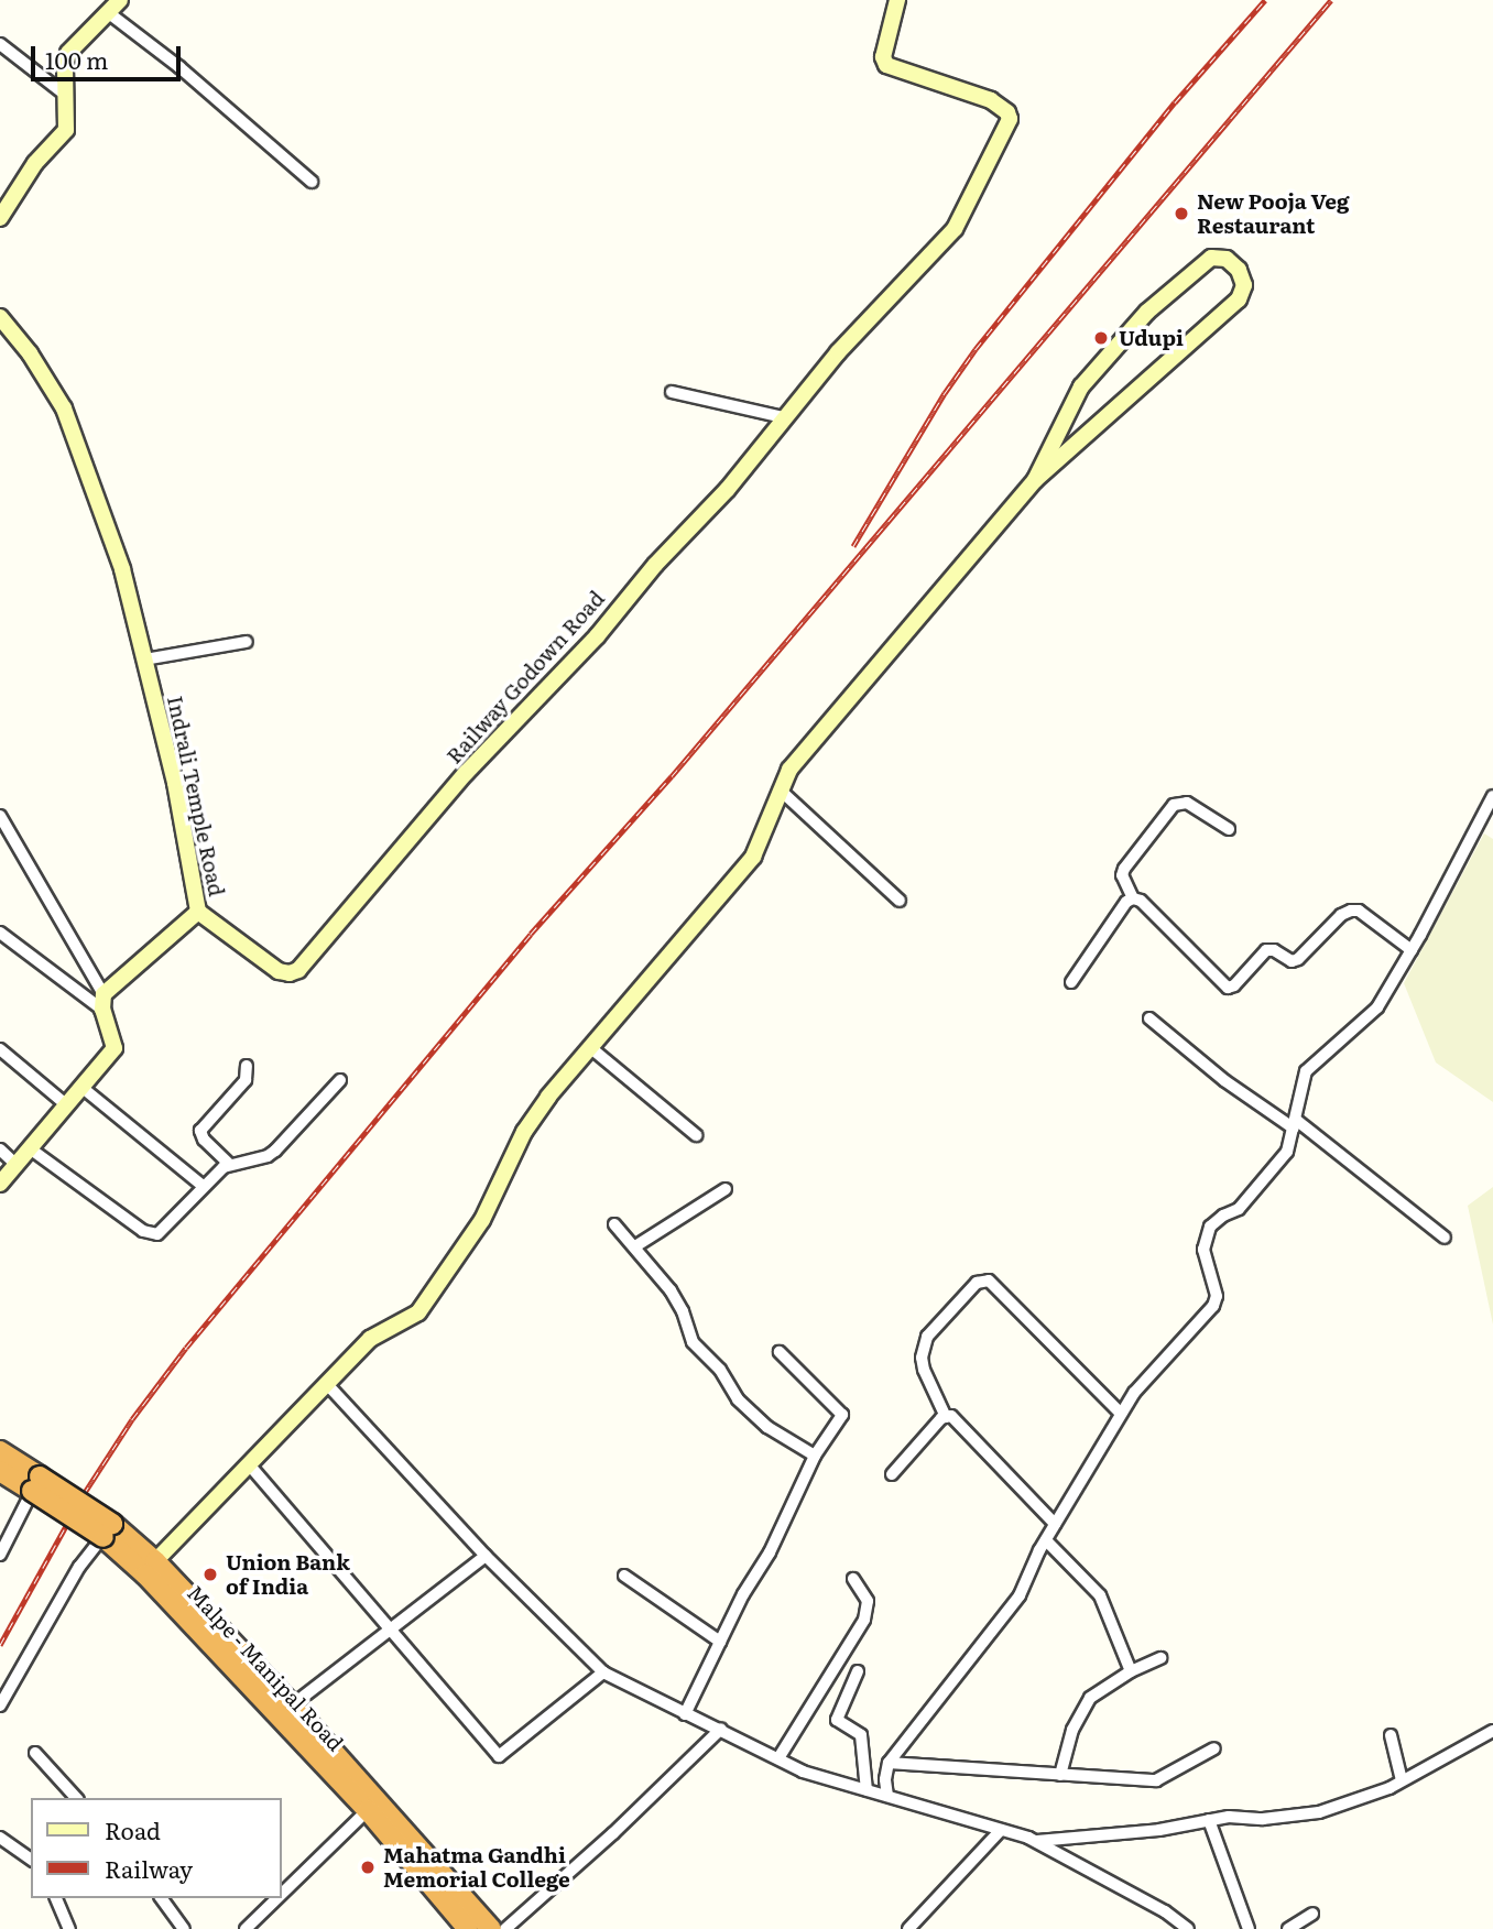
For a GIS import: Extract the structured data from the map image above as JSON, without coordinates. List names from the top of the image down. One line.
{"streets":{"highway":["Malpe - Manipal Road"],"street":["Railway Godown Road","Indrali Temple Road"]},"crossings":[["Railway Godown Road","Indrali Temple Road"]],"places":["New Pooja Veg Restaurant","Udupi","Union Bank of India","Mahatma Gandhi Memorial College"],"legend":["Road","Railway"],"scale_bar":"100 m"}
